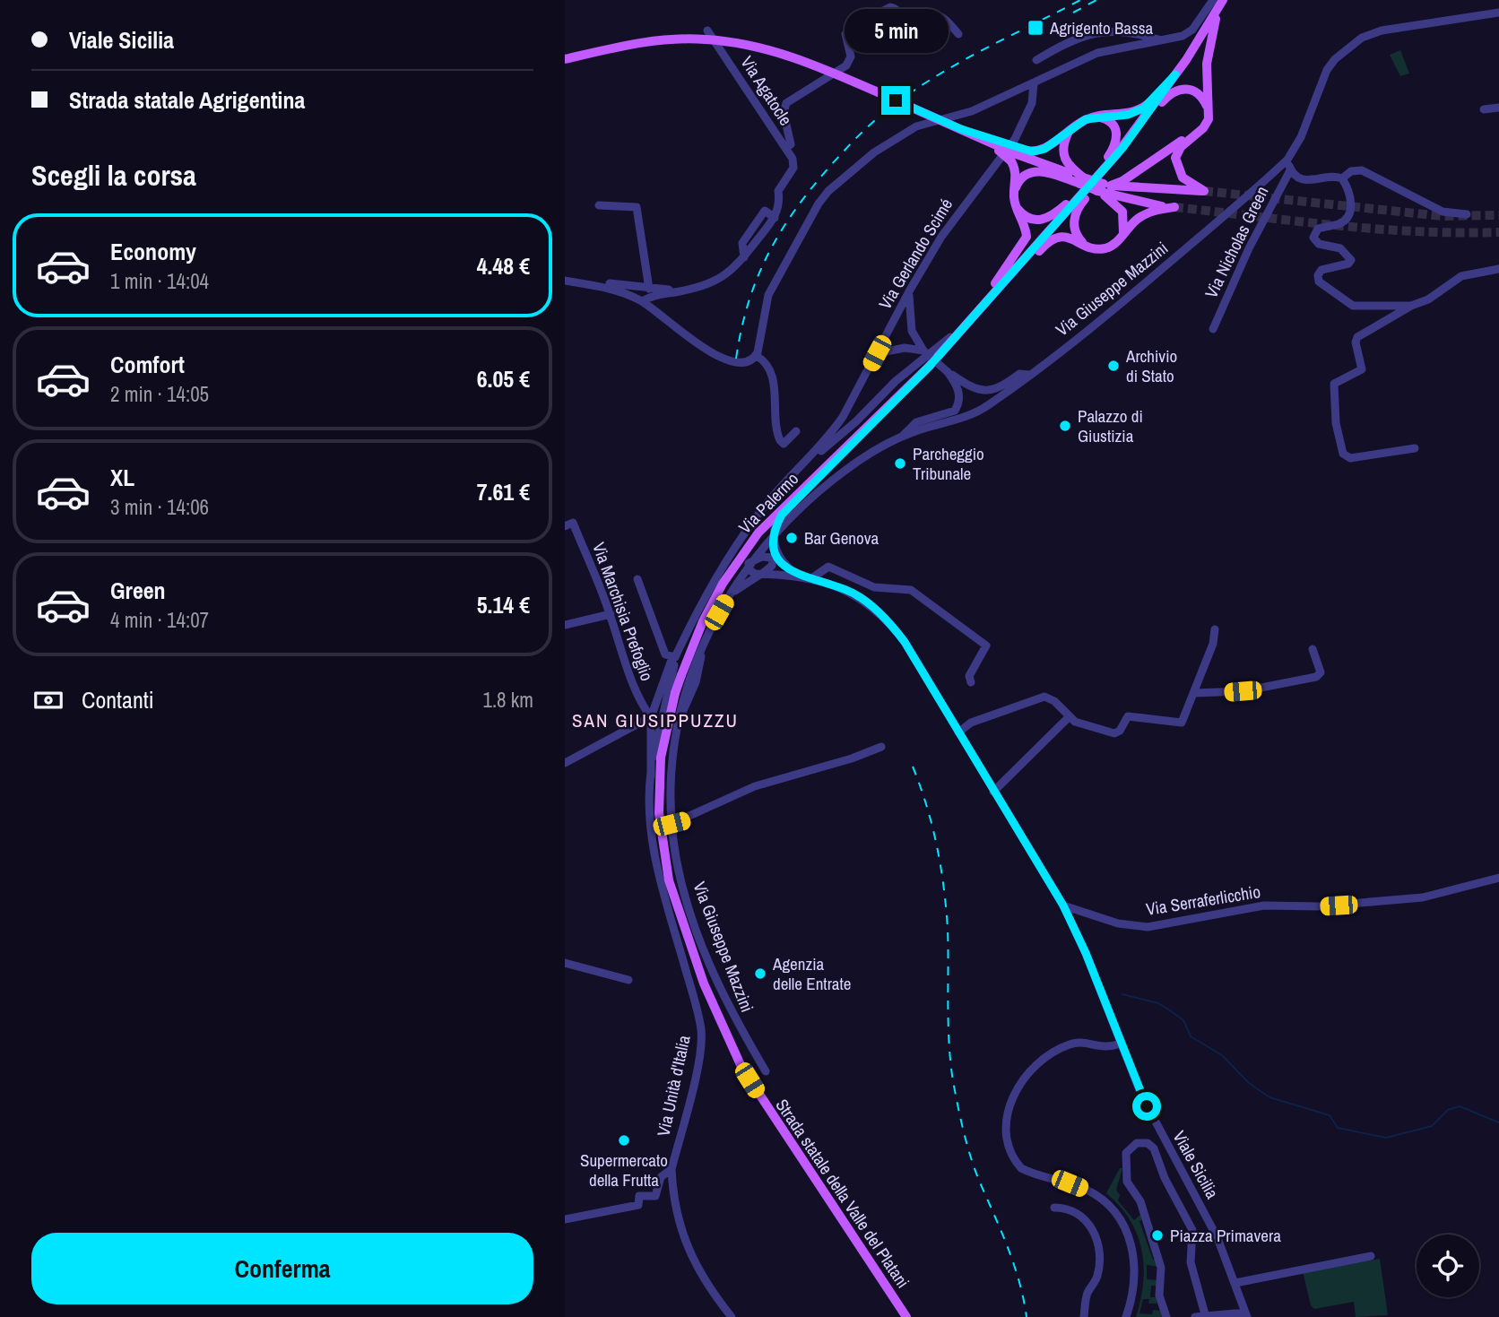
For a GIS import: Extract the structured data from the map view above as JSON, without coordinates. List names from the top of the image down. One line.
{"streets":{"main road":["Via Palermo","Strada statale della Valle del Platani"],"street":["Via Agatocle","Via Nicholas Green","Via Gerlando Scimé","Via Giuseppe Mazzini","Via Marchisia Prefoglio","Via Serraferlicchio","Via Unità d'Italia","Viale Sicilia"]},"crossings":[["Via Gerlando Scimé","Via Unità d'Italia"],["Via Giuseppe Mazzini","Via Palermo"],["Via Giuseppe Mazzini","Via Unità d'Italia"],["Via Giuseppe Mazzini","Strada statale della Valle del Platani"],["Via Palermo","Via Unità d'Italia"],["Via Palermo","Strada statale della Valle del Platani"],["Via Marchisia Prefoglio","Via Unità d'Italia"],["Via Serraferlicchio","Viale Sicilia"],["Via Unità d'Italia","Strada statale della Valle del Platani"]],"districts":["SAN GIUSIPPUZZU"],"places":{"transit":["Agrigento Bassa"],"other":["Archivio di Stato","Palazzo di Giustizia","Parcheggio Tribunale","Bar Genova","Agenzia delle Entrate","Supermercato della Frutta","Piazza Primavera"]},"page":{"banner":["Viale Sicilia","Strada statale Agrigentina"],"bubble":"5 min","heading":"Scegli la corsa","list":[{"name":"Economy","note":"1 min · 14:04","value":"4.48 €"},{"name":"Comfort","note":"2 min · 14:05","value":"6.05 €"},{"name":"XL","note":"3 min · 14:06","value":"7.61 €"},{"name":"Green","note":"4 min · 14:07","value":"5.14 €"}],"pay":["Contanti","1.8 km"],"buttons":"Conferma"}}
